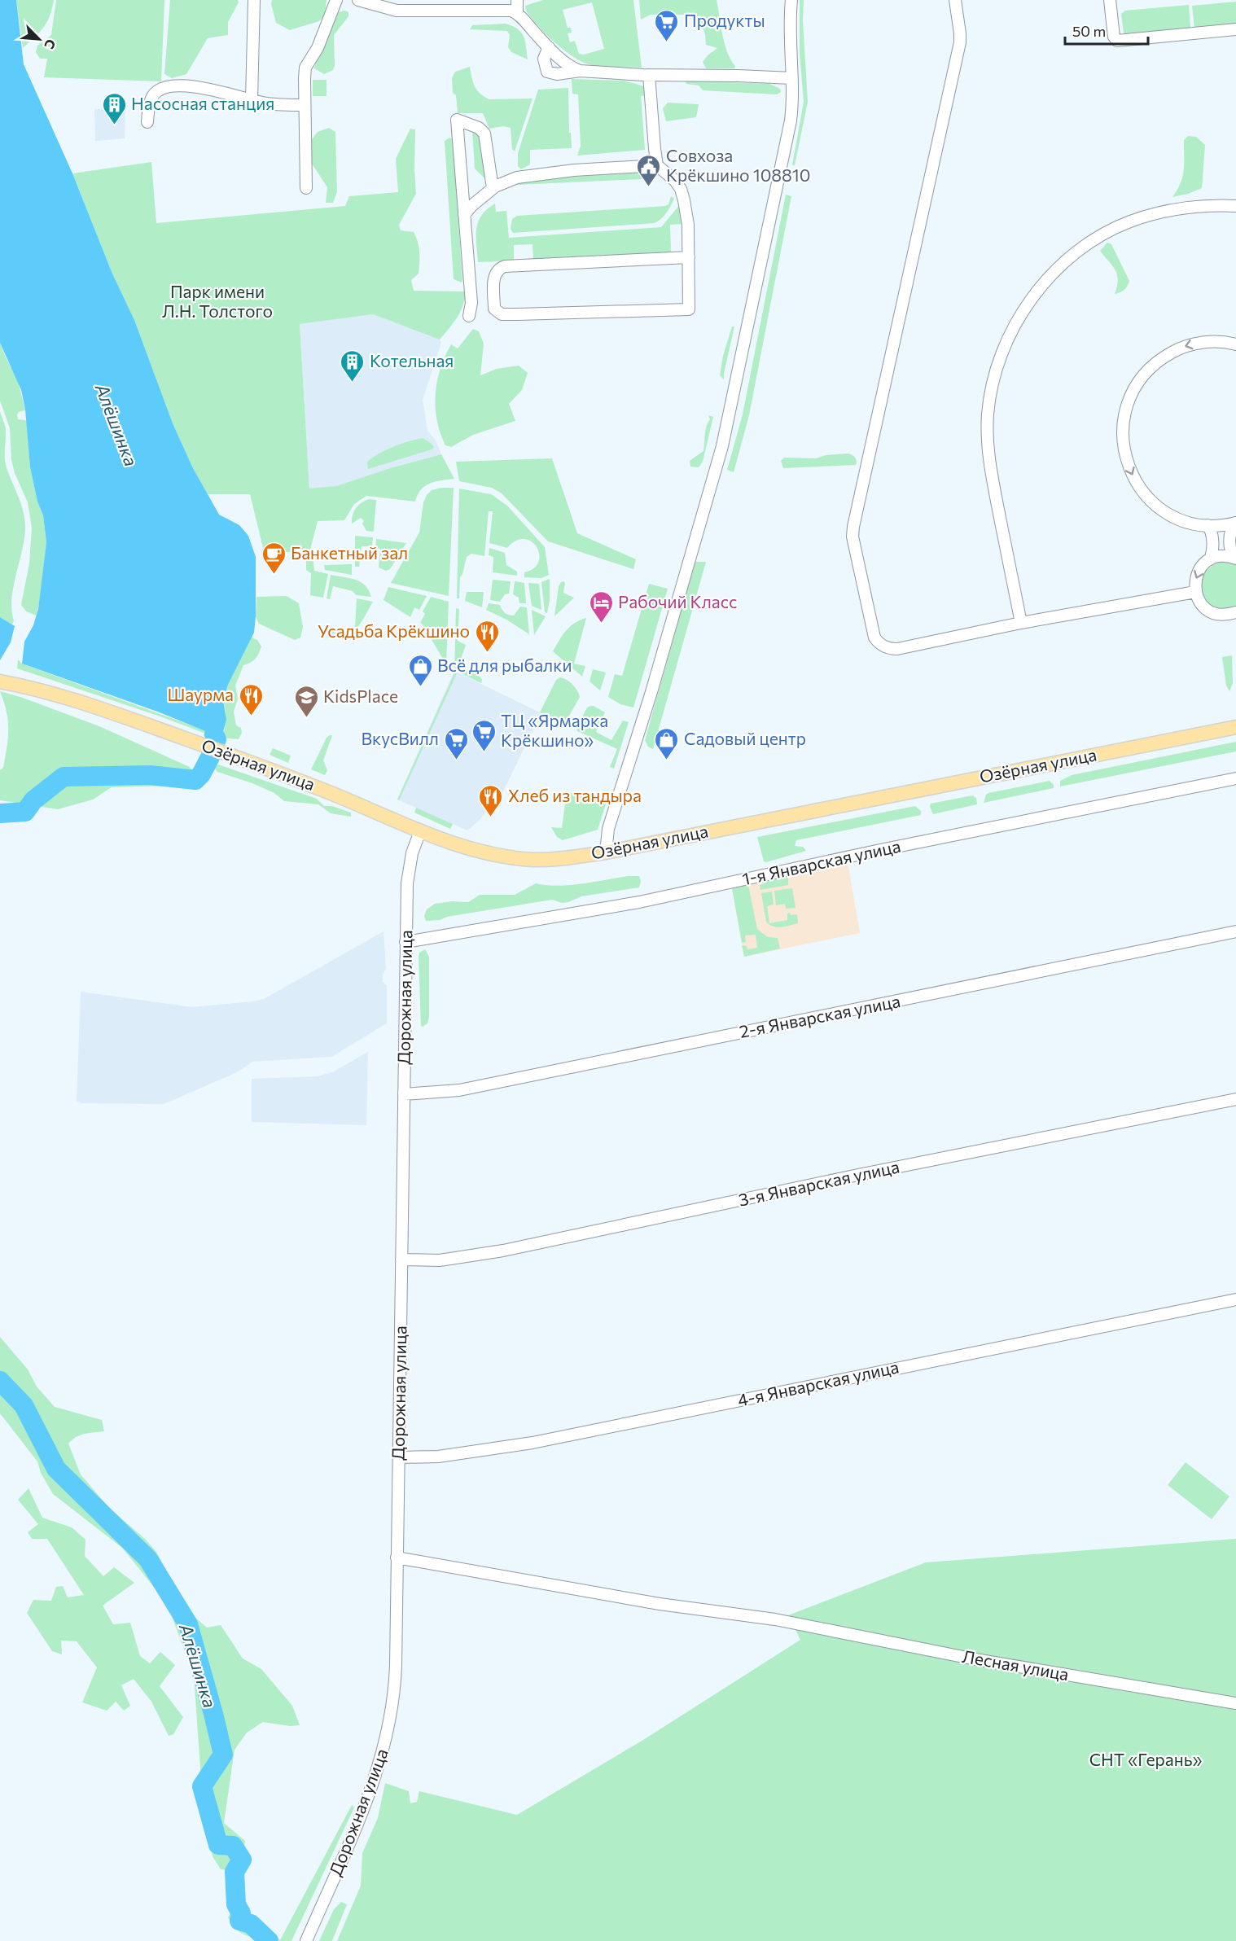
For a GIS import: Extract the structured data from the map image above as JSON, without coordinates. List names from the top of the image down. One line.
{"streets":{"main road":["Озёрная улица"],"street":["1-я Январская улица","Дорожная улица","2-я Январская улица","3-я Январская улица","4-я Январская улица","Лесная улица"]},"crossings":[["Озёрная улица","Дорожная улица"],["1-я Январская улица","Дорожная улица"],["Дорожная улица","2-я Январская улица"],["Дорожная улица","3-я Январская улица"],["Дорожная улица","4-я Январская улица"],["Дорожная улица","Лесная улица"]],"water":["Алёшинка"],"parks":["Парк имени Л.Н. Толстого","СНТ «Герань»"],"places":{"supermarket":["Продукты","ТЦ «Ярмарка Крёкшино»","ВкусВилл"],"building":["Насосная станция","Котельная"],"public building":["Совхоза Крёкшино 108810"],"cafe":["Банкетный зал"],"hotel":["Рабочий Класс"],"restaurant":["Усадьба Крёкшино","Шаурма","Хлеб из тандыра"],"shop":["Всё для рыбалки","Садовый центр"],"school or university":["KidsPlace"]},"scale_bar":"50 m","north":"bottom right"}
